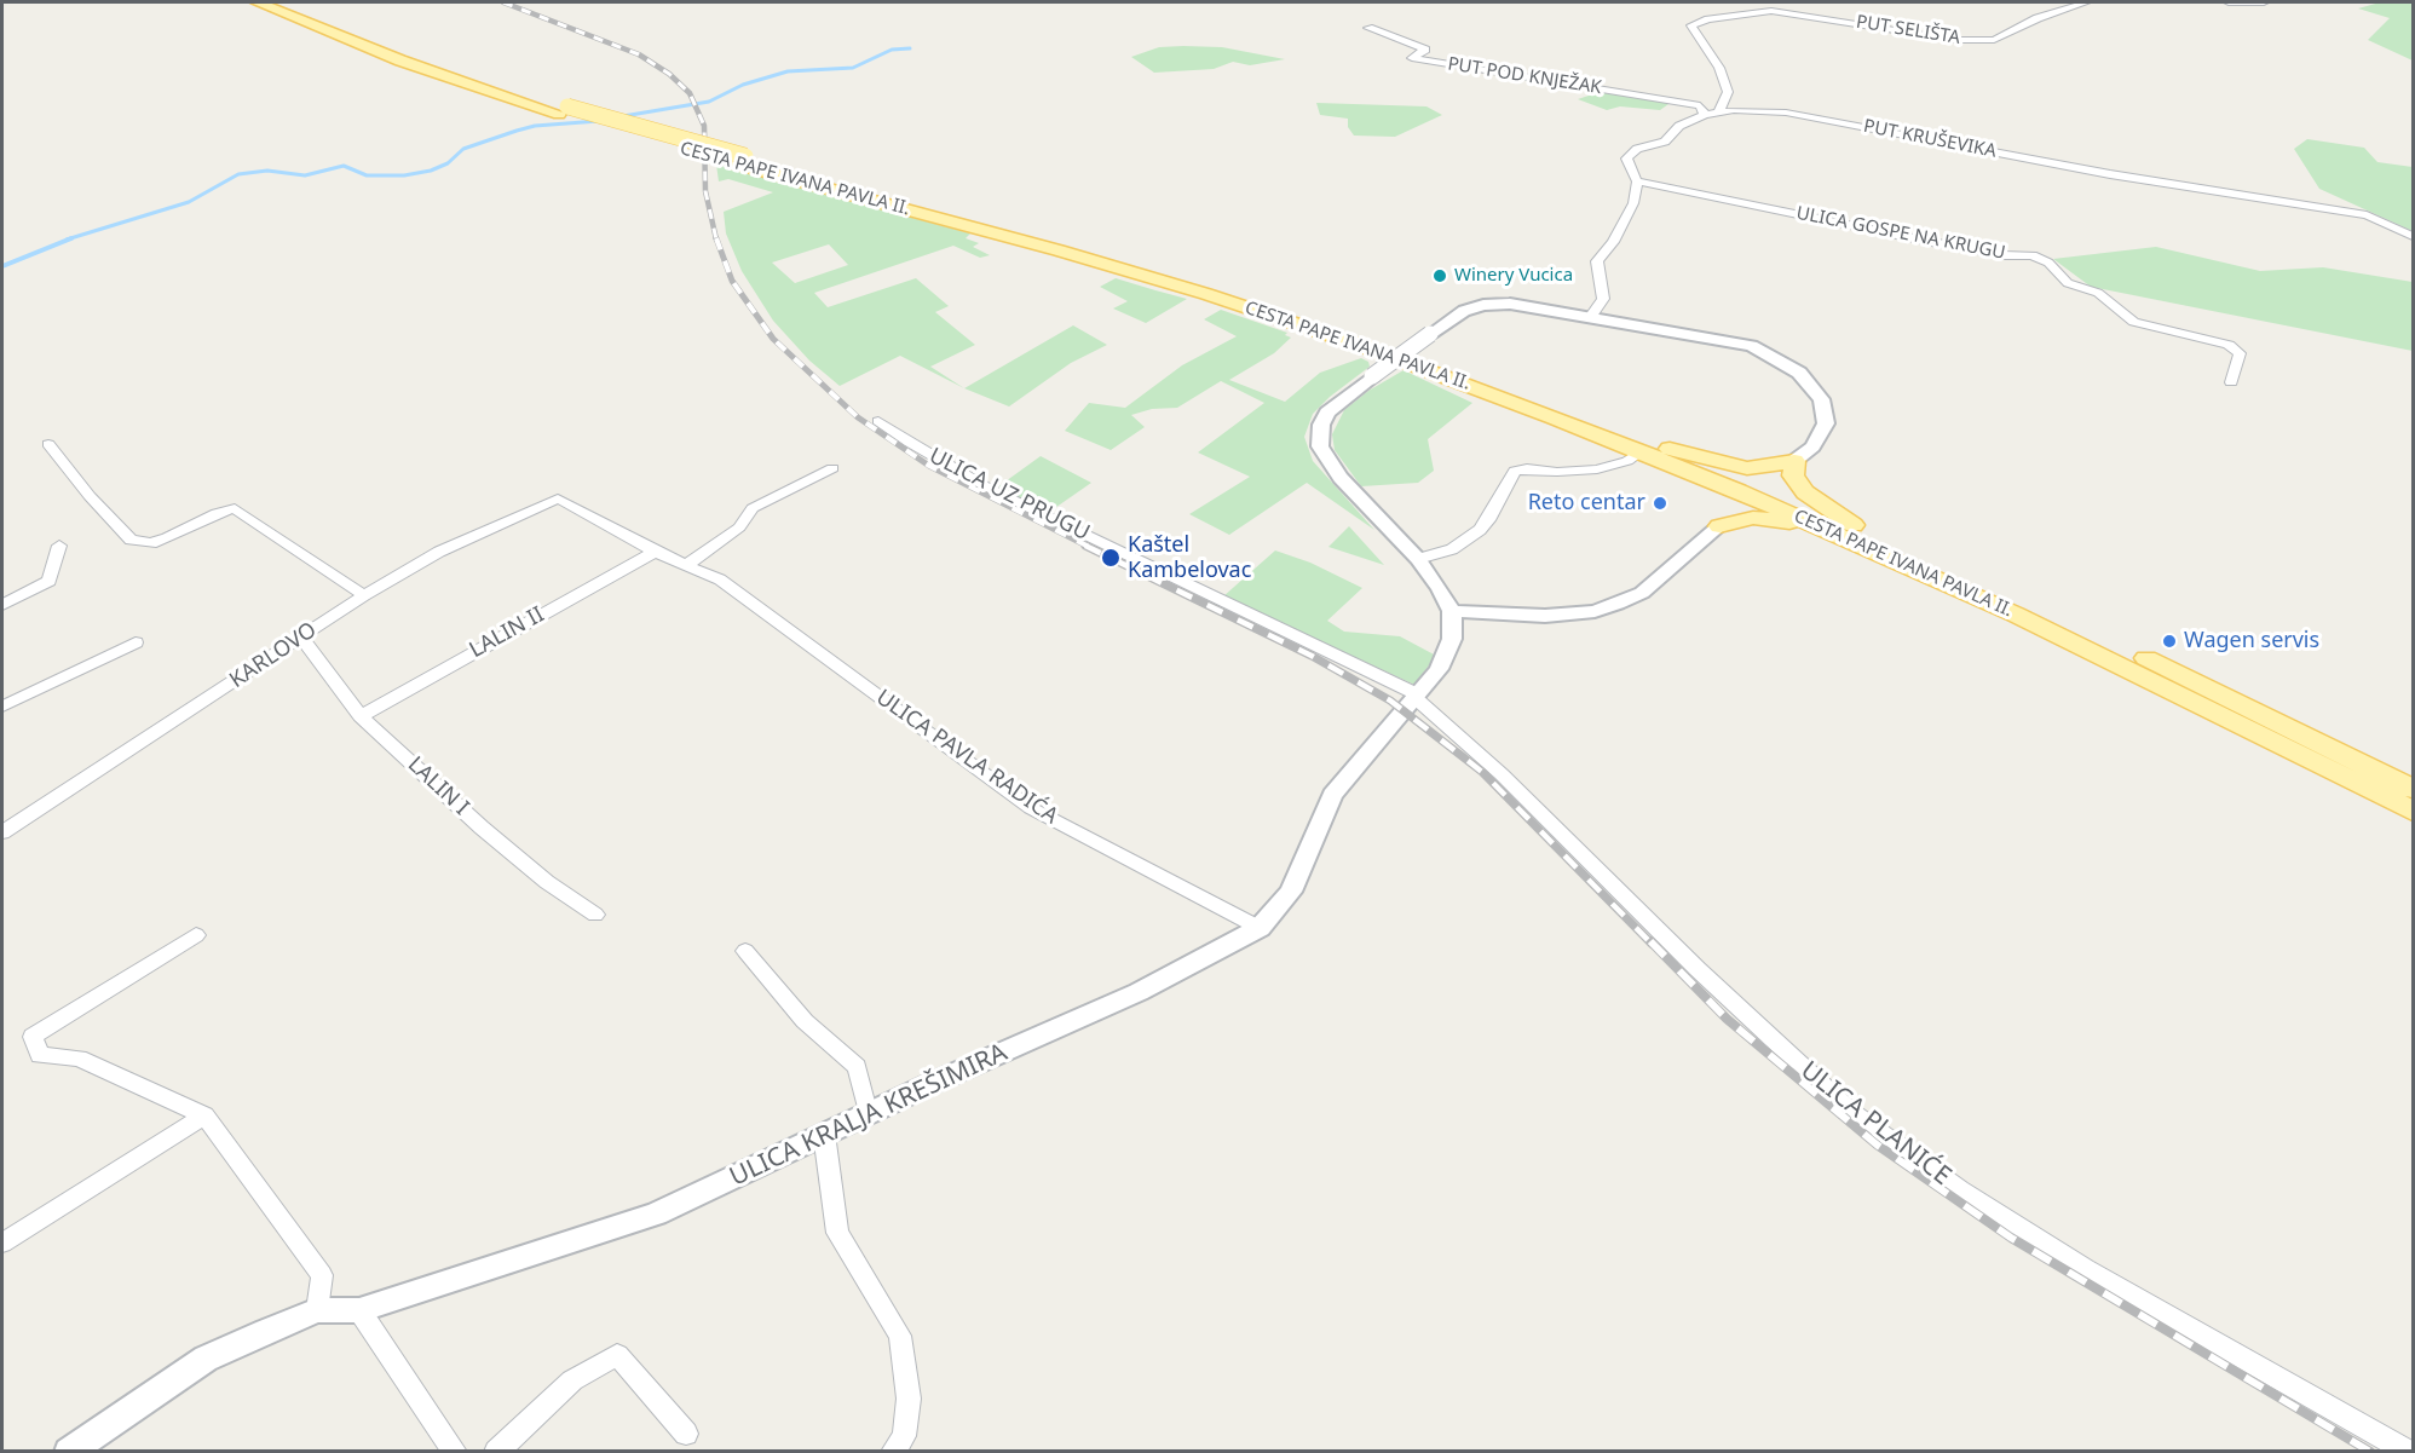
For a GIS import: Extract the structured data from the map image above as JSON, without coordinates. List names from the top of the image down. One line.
{"streets":{"main road":["CESTA PAPE IVANA PAVLA II."],"street":["PUT SELIŠTA","PUT POD KNJEŽAK","PUT KRUŠEVIKA","ULICA GOSPE NA KRUGU","ULICA UZ PRUGU","LALIN II","KARLOVO","ULICA PAVLA RADIĆA","LALIN I","ULICA KRALJA KREŠIMIRA","ULICA PLANIĆE"]},"crossings":[["PUT SELIŠTA","PUT KRUŠEVIKA"],["PUT POD KNJEŽAK","PUT KRUŠEVIKA"],["PUT KRUŠEVIKA","ULICA GOSPE NA KRUGU"],["ULICA UZ PRUGU","ULICA KRALJA KREŠIMIRA"],["ULICA UZ PRUGU","ULICA PLANIĆE"],["LALIN II","ULICA PAVLA RADIĆA"],["LALIN II","LALIN I"],["KARLOVO","ULICA PAVLA RADIĆA"],["KARLOVO","LALIN I"],["ULICA PAVLA RADIĆA","ULICA KRALJA KREŠIMIRA"],["ULICA KRALJA KREŠIMIRA","ULICA PLANIĆE"]],"places":["Winery Vucica","Reto centar","Kaštel Kambelovac","Wagen servis"]}
